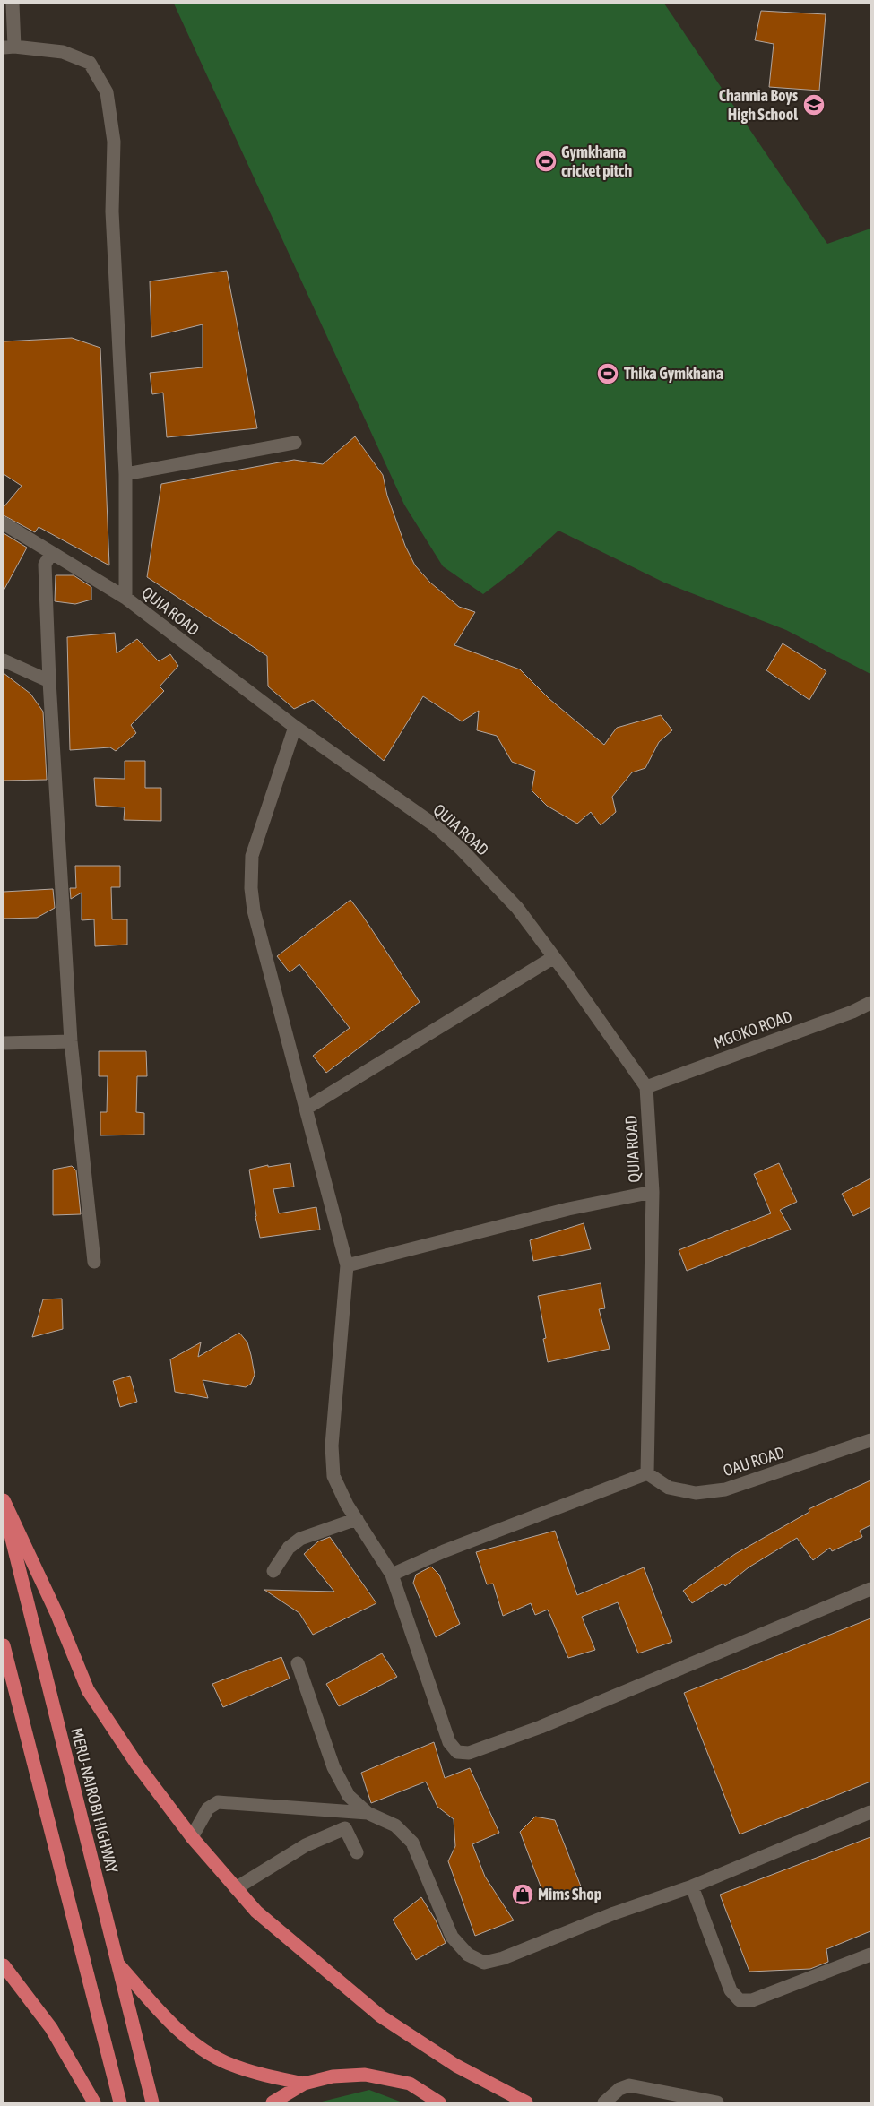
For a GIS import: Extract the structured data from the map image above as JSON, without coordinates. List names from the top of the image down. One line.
{"streets":{"highway":["MERU-NAIROBI HIGHWAY"],"street":["QUIA ROAD","MGOKO ROAD","OAU ROAD"]},"crossings":[["QUIA ROAD","MGOKO ROAD"],["QUIA ROAD","OAU ROAD"]],"places":{"school or university":["Channia Boys High School"],"sports":["Gymkhana cricket pitch","Thika Gymkhana"],"shop":["Mims Shop"]}}
